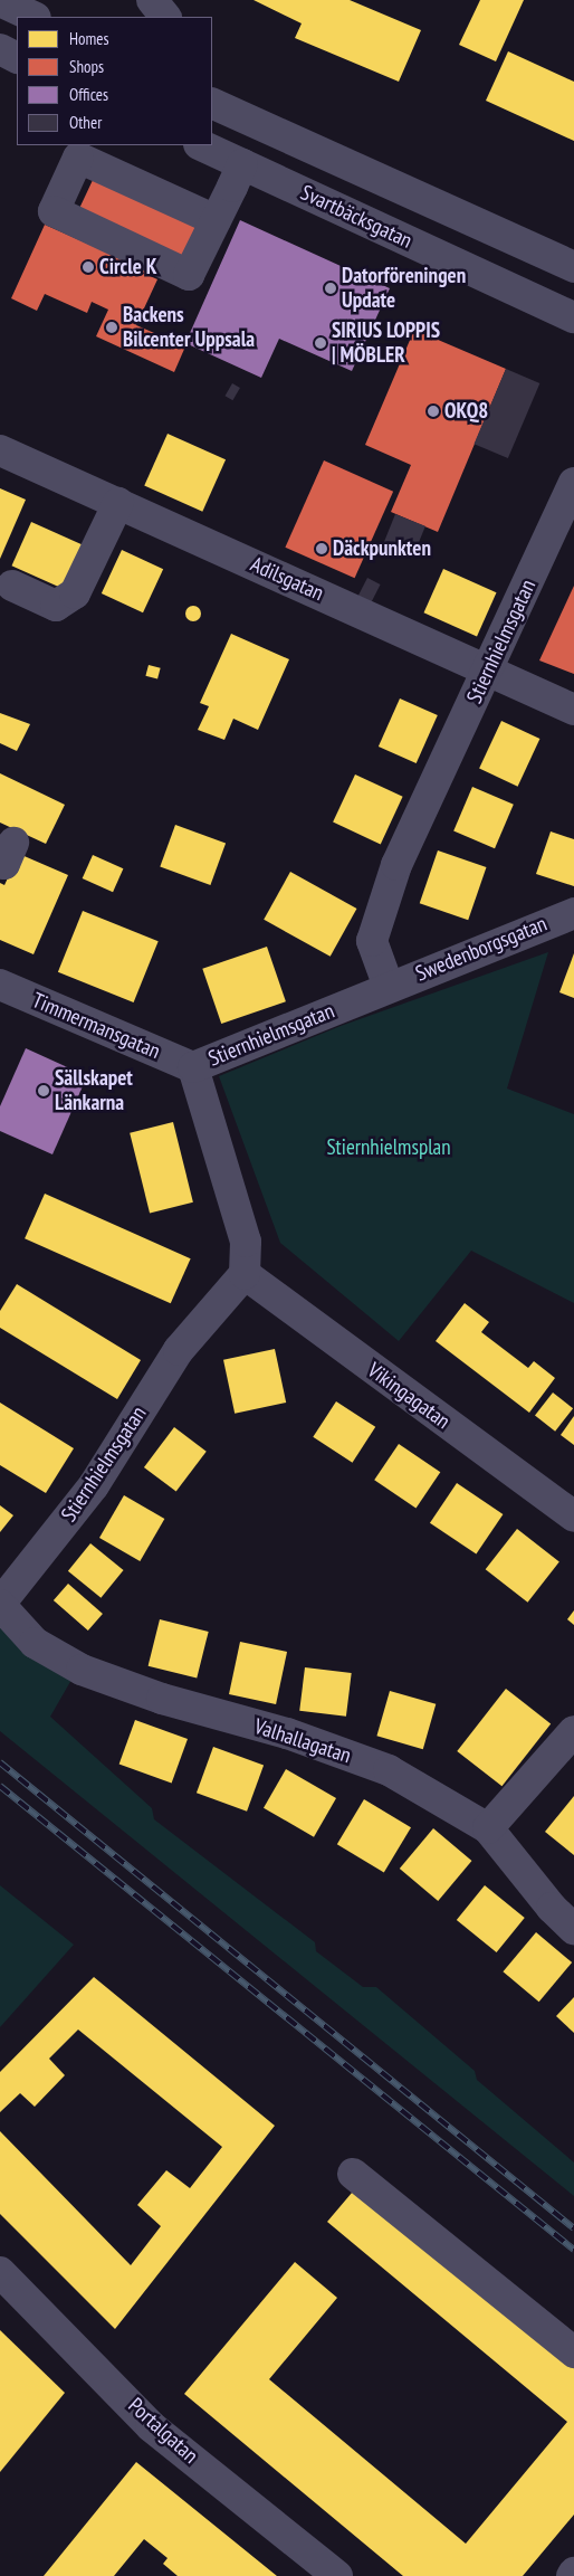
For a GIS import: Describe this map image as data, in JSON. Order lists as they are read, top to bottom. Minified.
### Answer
{"streets":{"street":["Svartbäcksgatan","Adilsgatan","Stiernhielmsgatan","Swedenborgsgatan","Timmermansgatan","Vikingagatan","Valhallagatan","Portalgatan"]},"crossings":[["Adilsgatan","Stiernhielmsgatan"],["Stiernhielmsgatan","Swedenborgsgatan"],["Stiernhielmsgatan","Timmermansgatan"],["Stiernhielmsgatan","Vikingagatan"],["Stiernhielmsgatan","Valhallagatan"]],"parks":["Stiernhielmsplan"],"places":["Circle K","Datorföreningen Update","Backens Bilcenter Uppsala","SIRIUS LOPPIS | MÖBLER","OKQ8","Däckpunkten","Sällskapet Länkarna"],"legend":["Homes","Shops","Offices","Other"]}
